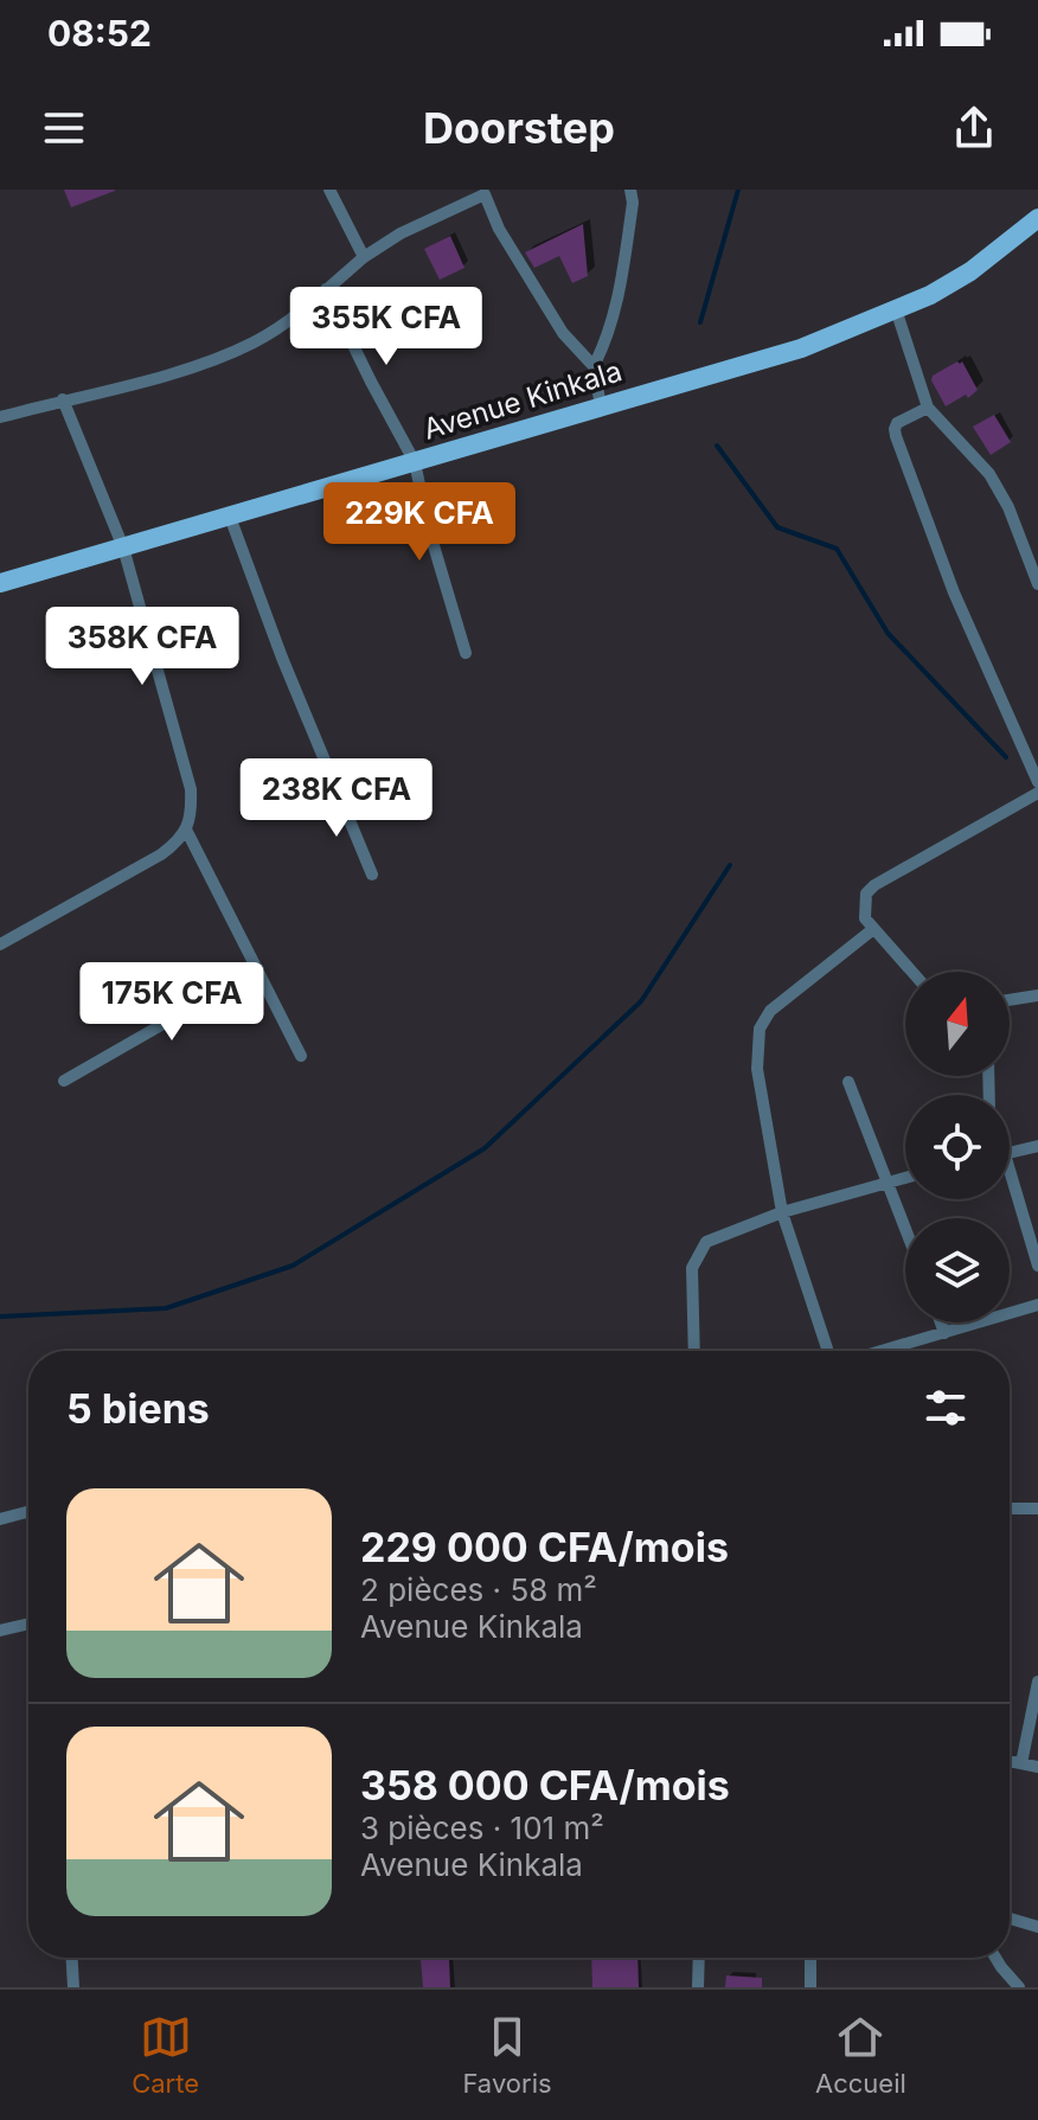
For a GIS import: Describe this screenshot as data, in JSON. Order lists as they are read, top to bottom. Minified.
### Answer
{"streets":{"main road":["Avenue Kinkala"]},"north":"top","page":{"status":"08:52","header":"Doorstep","price":["355K CFA","229K CFA","358K CFA","238K CFA","175K CFA"],"heading":"5 biens","list":[{"name":"229 000 CFA/mois","note":"2 pièces · 58 m² · Avenue Kinkala"},{"name":"358 000 CFA/mois","note":"3 pièces · 101 m² · Avenue Kinkala"}],"tabs":["Carte","Favoris","Accueil"]}}
